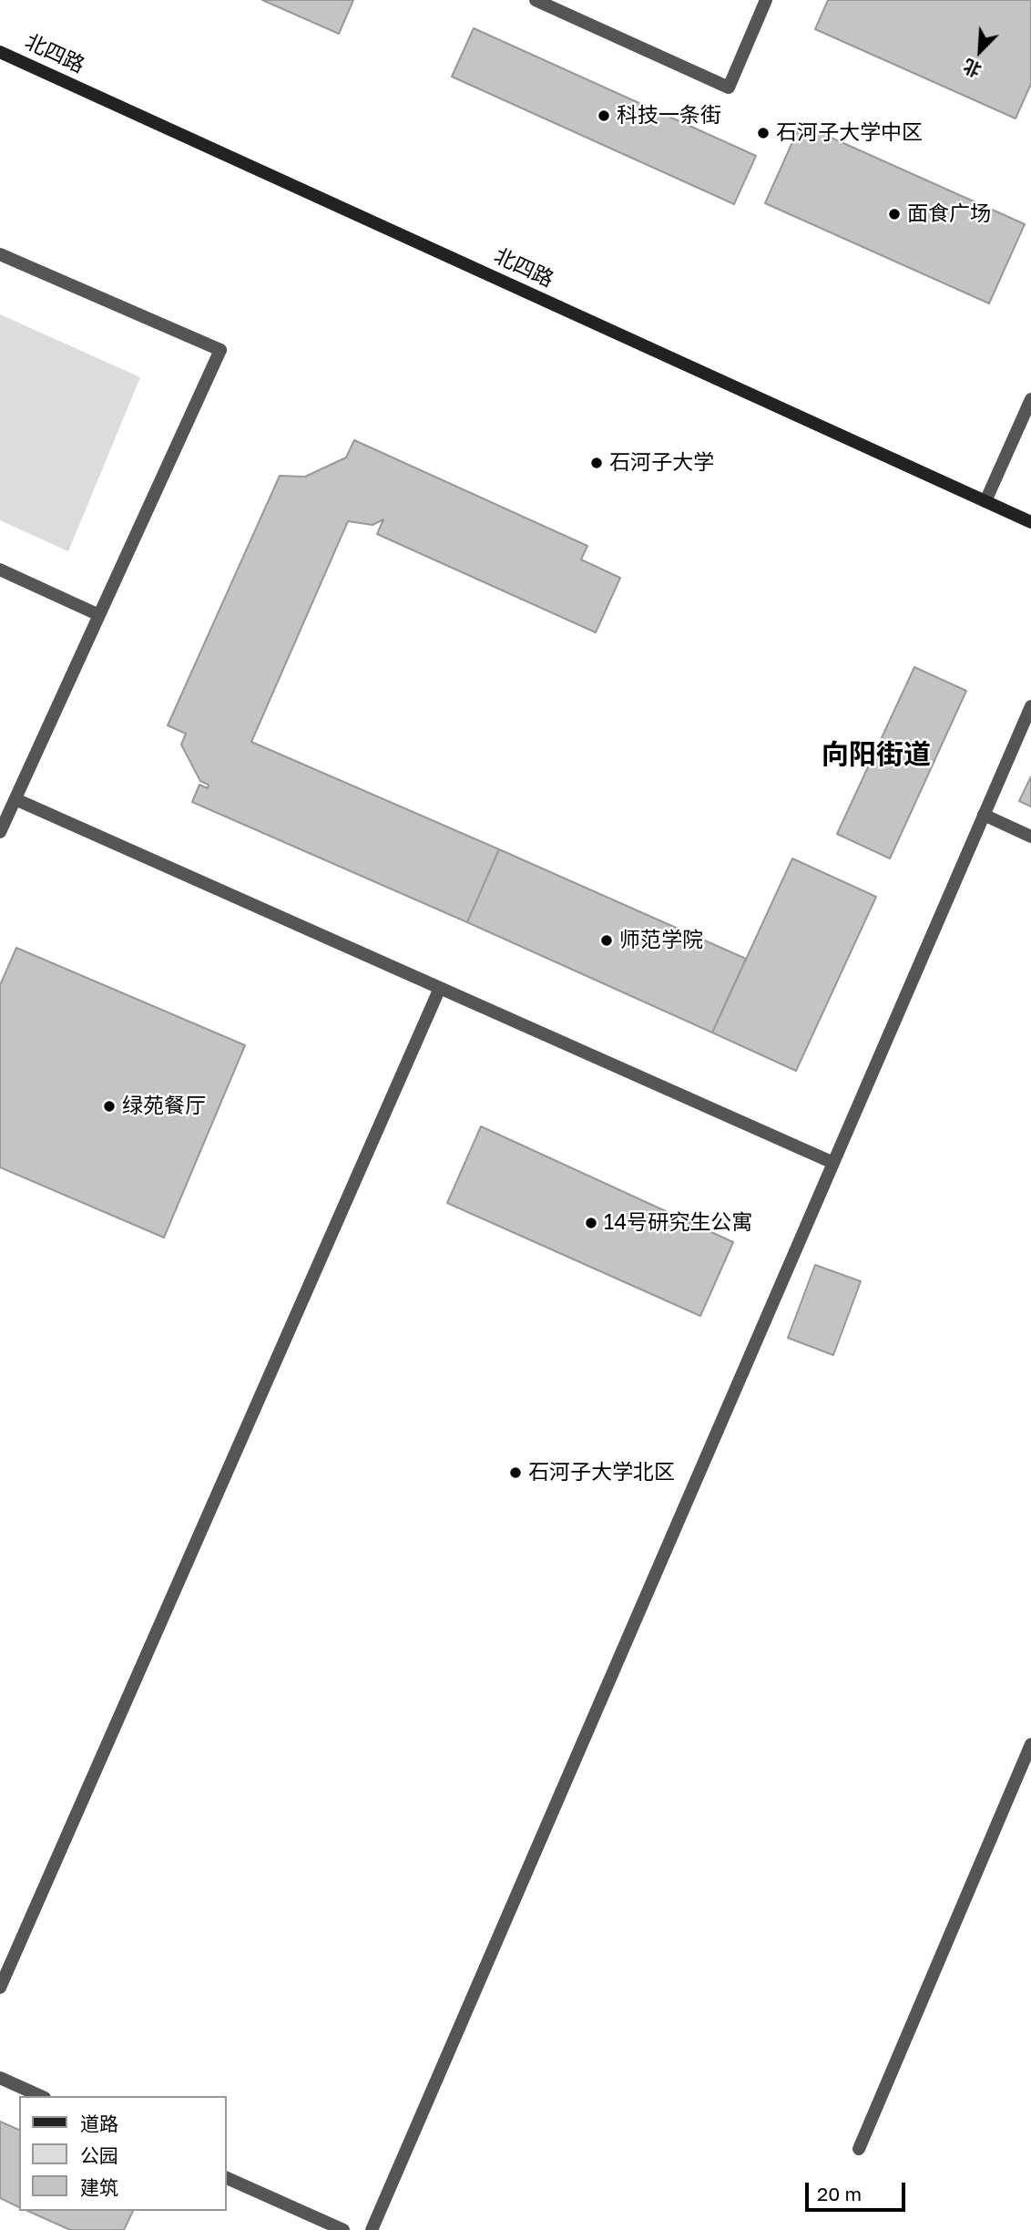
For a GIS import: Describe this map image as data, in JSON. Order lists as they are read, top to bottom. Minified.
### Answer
{"streets":{"main road":["北四路"]},"districts":["向阳街道"],"places":["科技一条街","石河子大学中区","面食广场","石河子大学","师范学院","绿苑餐厅","14号研究生公寓","石河子大学北区"],"legend":["道路","公园","建筑"],"scale_bar":"20 m","north":"bottom left"}
